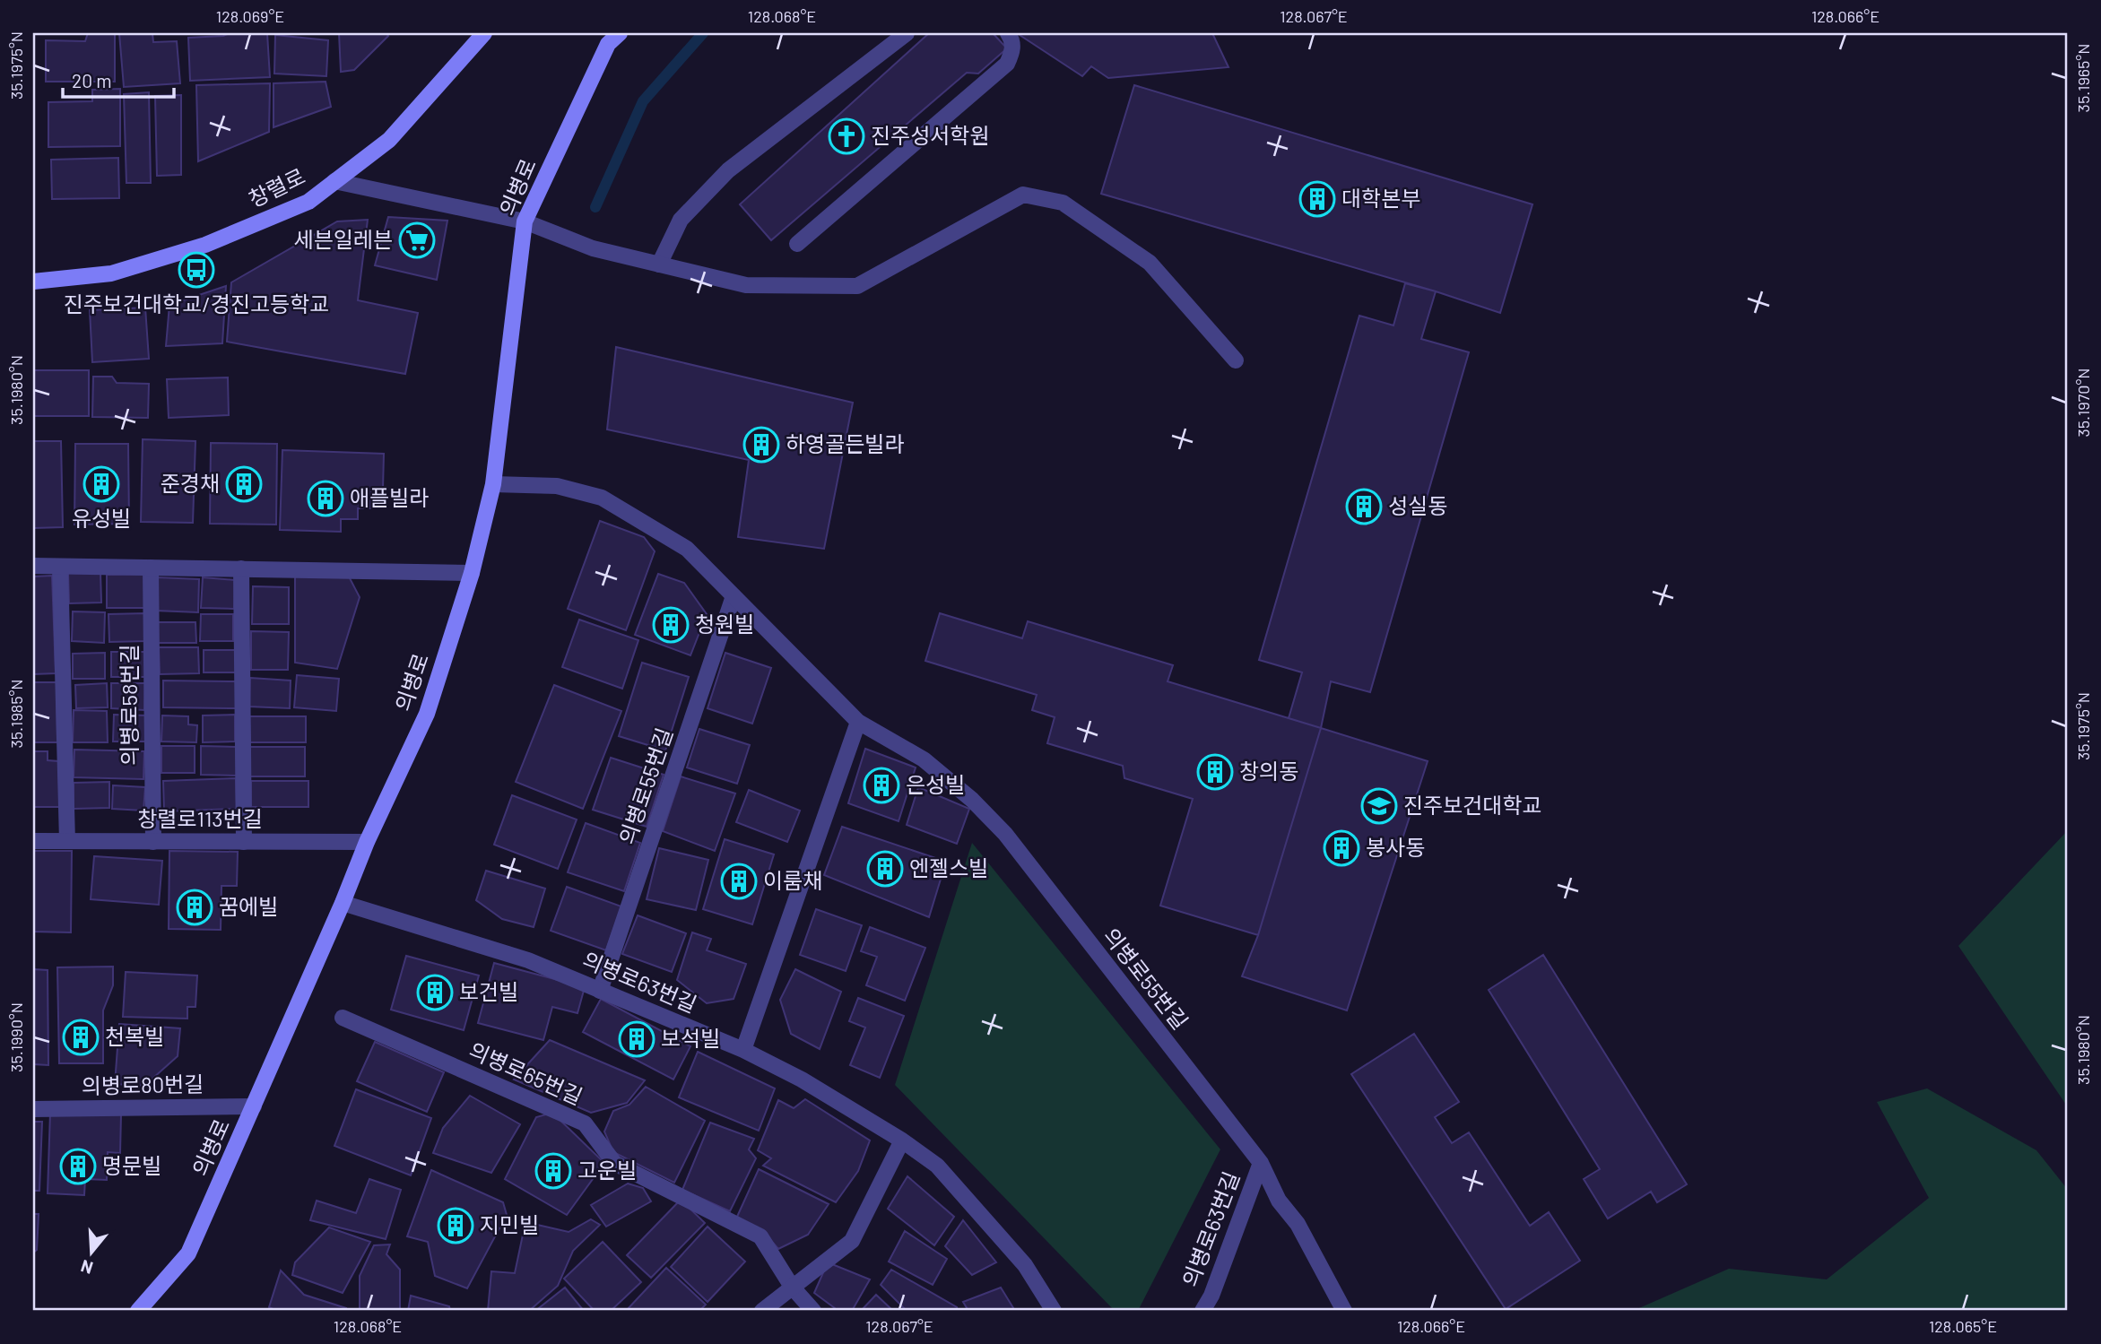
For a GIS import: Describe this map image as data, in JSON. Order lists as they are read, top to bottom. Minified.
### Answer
{"streets":{"street":["의병로","창렬로","의병로58번길","의병로55번길","창렬로113번길","의병로63번길","의병로65번길","의병로80번길"]},"crossings":[["의병로","의병로55번길"],["의병로","창렬로113번길"],["의병로","의병로63번길"],["의병로","의병로80번길"],["의병로58번길","창렬로113번길"],["의병로55번길","의병로63번길"]],"places":{"church":["진주성서학원"],"building":["대학본부","하영골든빌라","유성빌","준경채","애플빌라","성실동","청원빌","창의동","은성빌","봉사동","엔젤스빌","이룸채","꿈에빌","보건빌","천복빌","보석빌","명문빌","고운빌","지민빌"],"supermarket":["세븐일레븐"],"bus stop":["진주보건대학교/경진고등학교"],"school or university":["진주보건대학교"]},"scale_bar":"20 m","north":"bottom","coordinates":["128.069°E","128.068°E","128.067°E","128.066°E","35.1975°N","35.1965°N","35.1980°N","35.1970°N","35.1985°N","35.1990°N","128.065°E"]}
